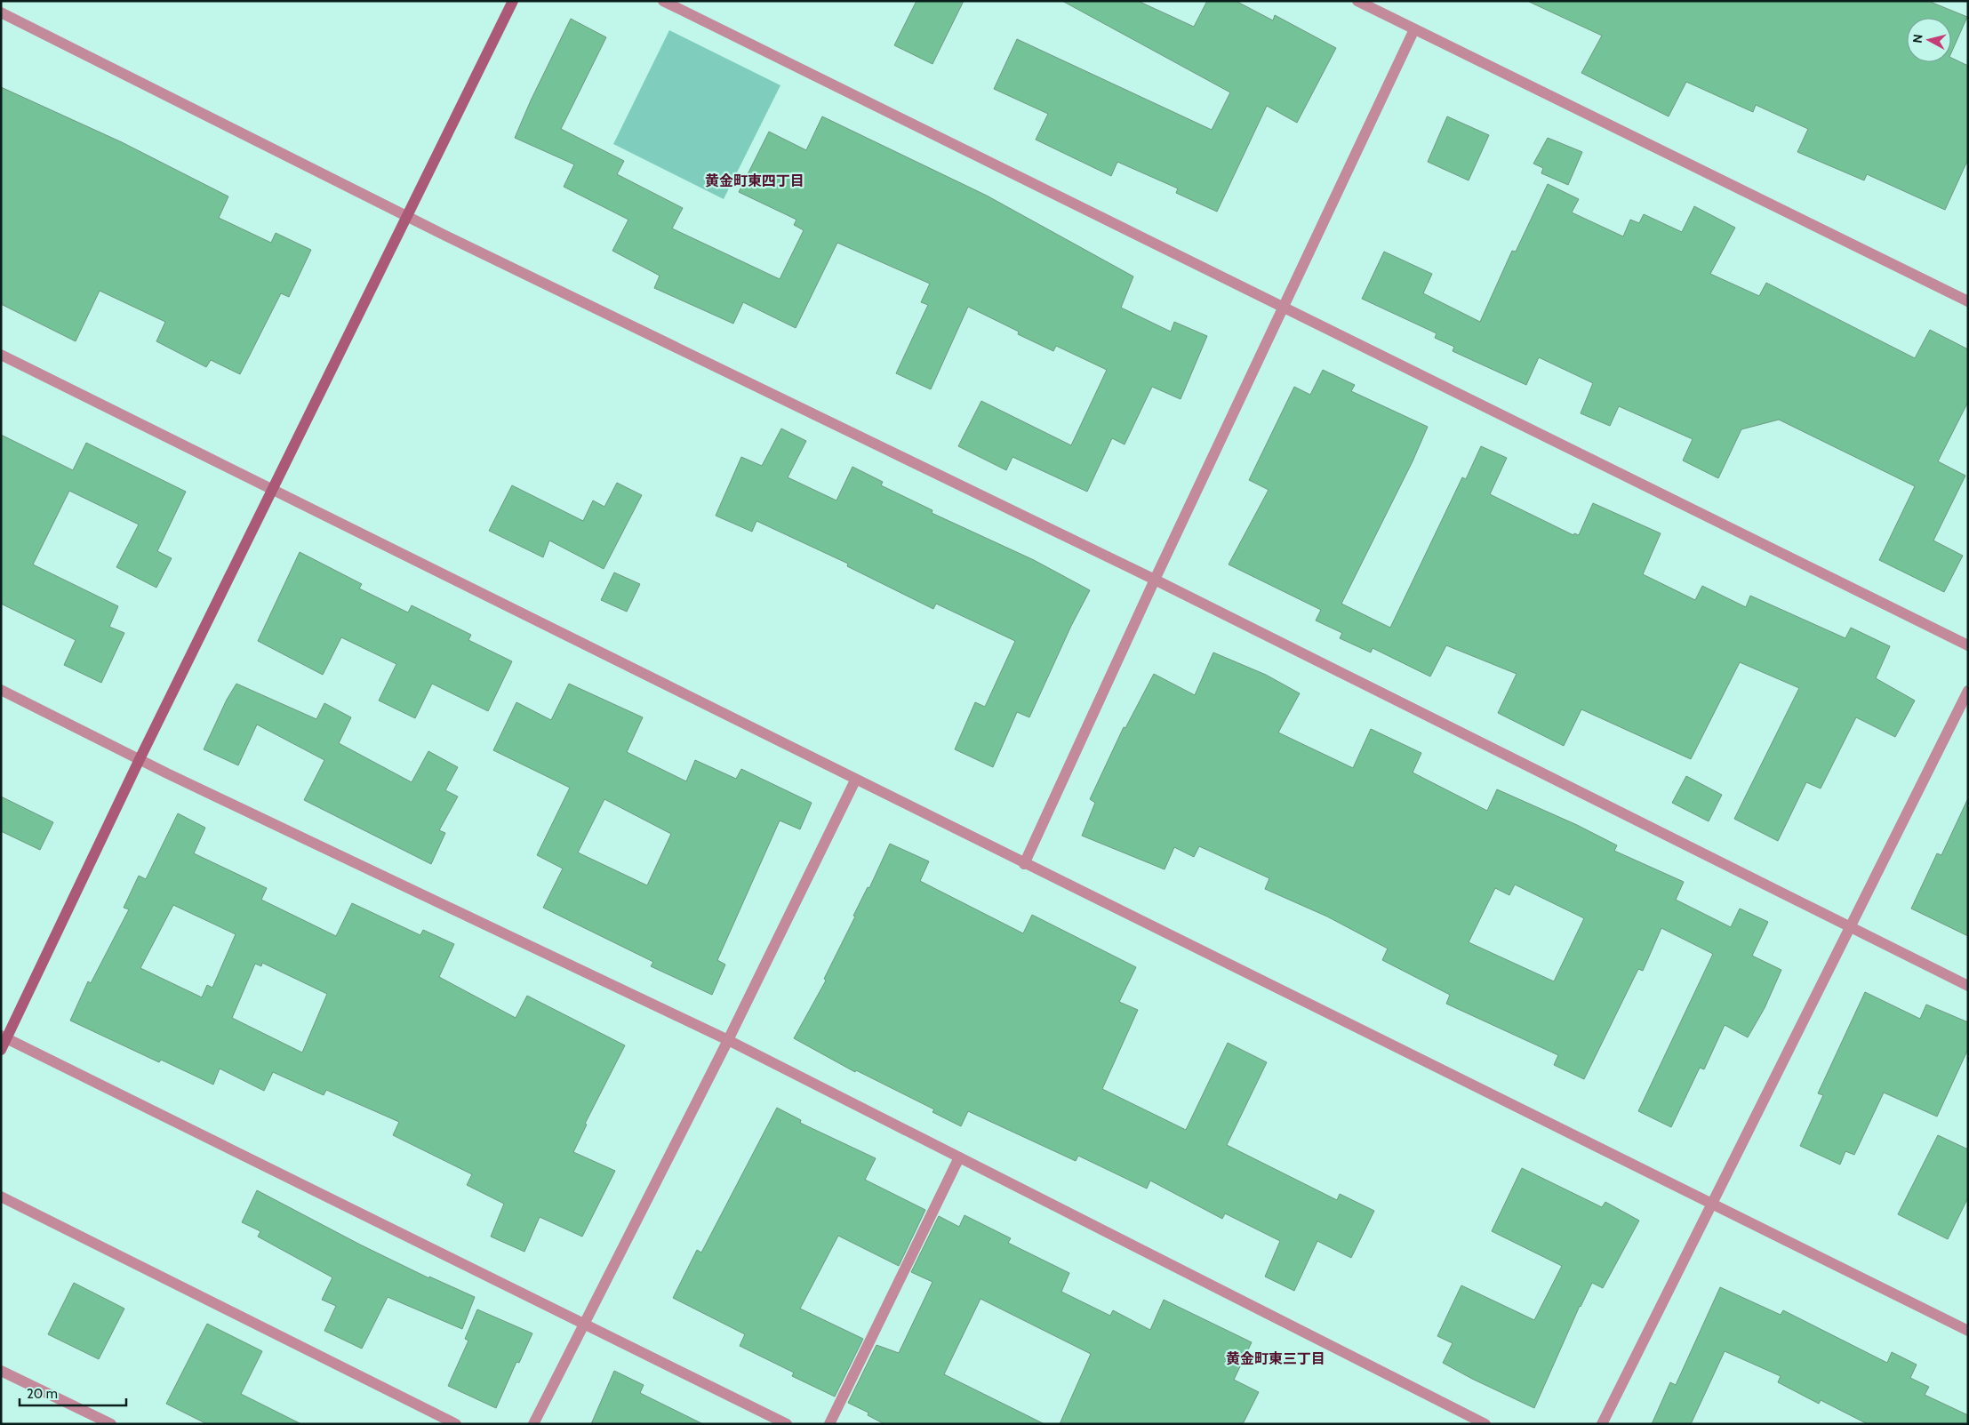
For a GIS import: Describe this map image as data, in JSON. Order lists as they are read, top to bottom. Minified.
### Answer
{"districts":["黄金町東四丁目","黄金町東三丁目"],"scale_bar":"20 m","north":"left"}
